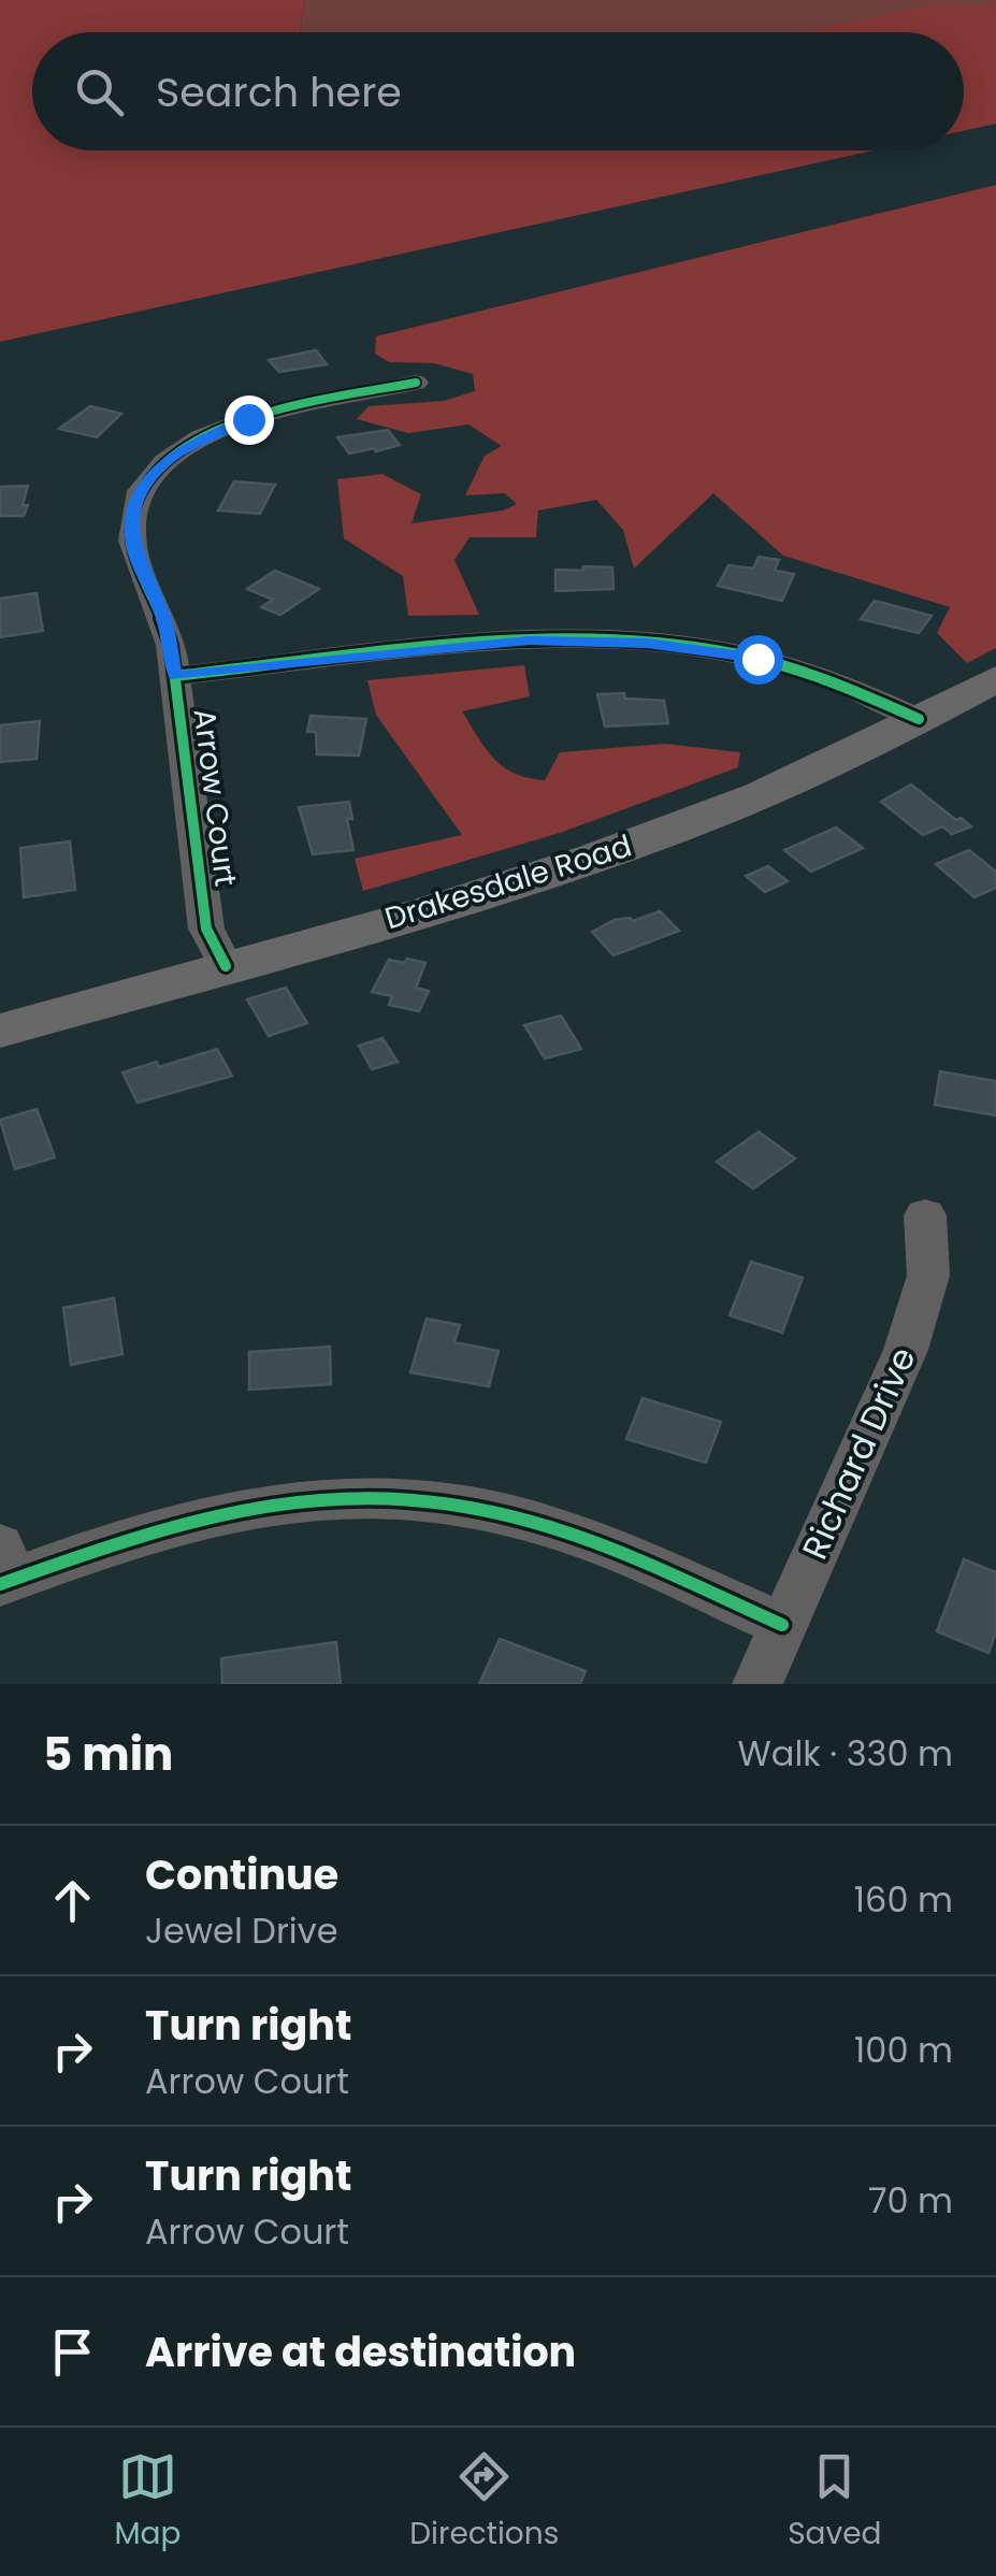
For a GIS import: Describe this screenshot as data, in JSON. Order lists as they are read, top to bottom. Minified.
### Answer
{"streets":{"main road":["Drakesdale Road"],"street":["Arrow Court","Richard Drive"]},"crossings":[["Arrow Court","Drakesdale Road"]],"page":{"search":"Search here","heading":["5 min","Walk · 330 m"],"list":[["Continue","Jewel Drive","160 m"],["Turn right","Arrow Court","100 m"],["Turn right","Arrow Court","70 m"],"Arrive at destination"],"nav":["Map","Directions","Saved"]}}
